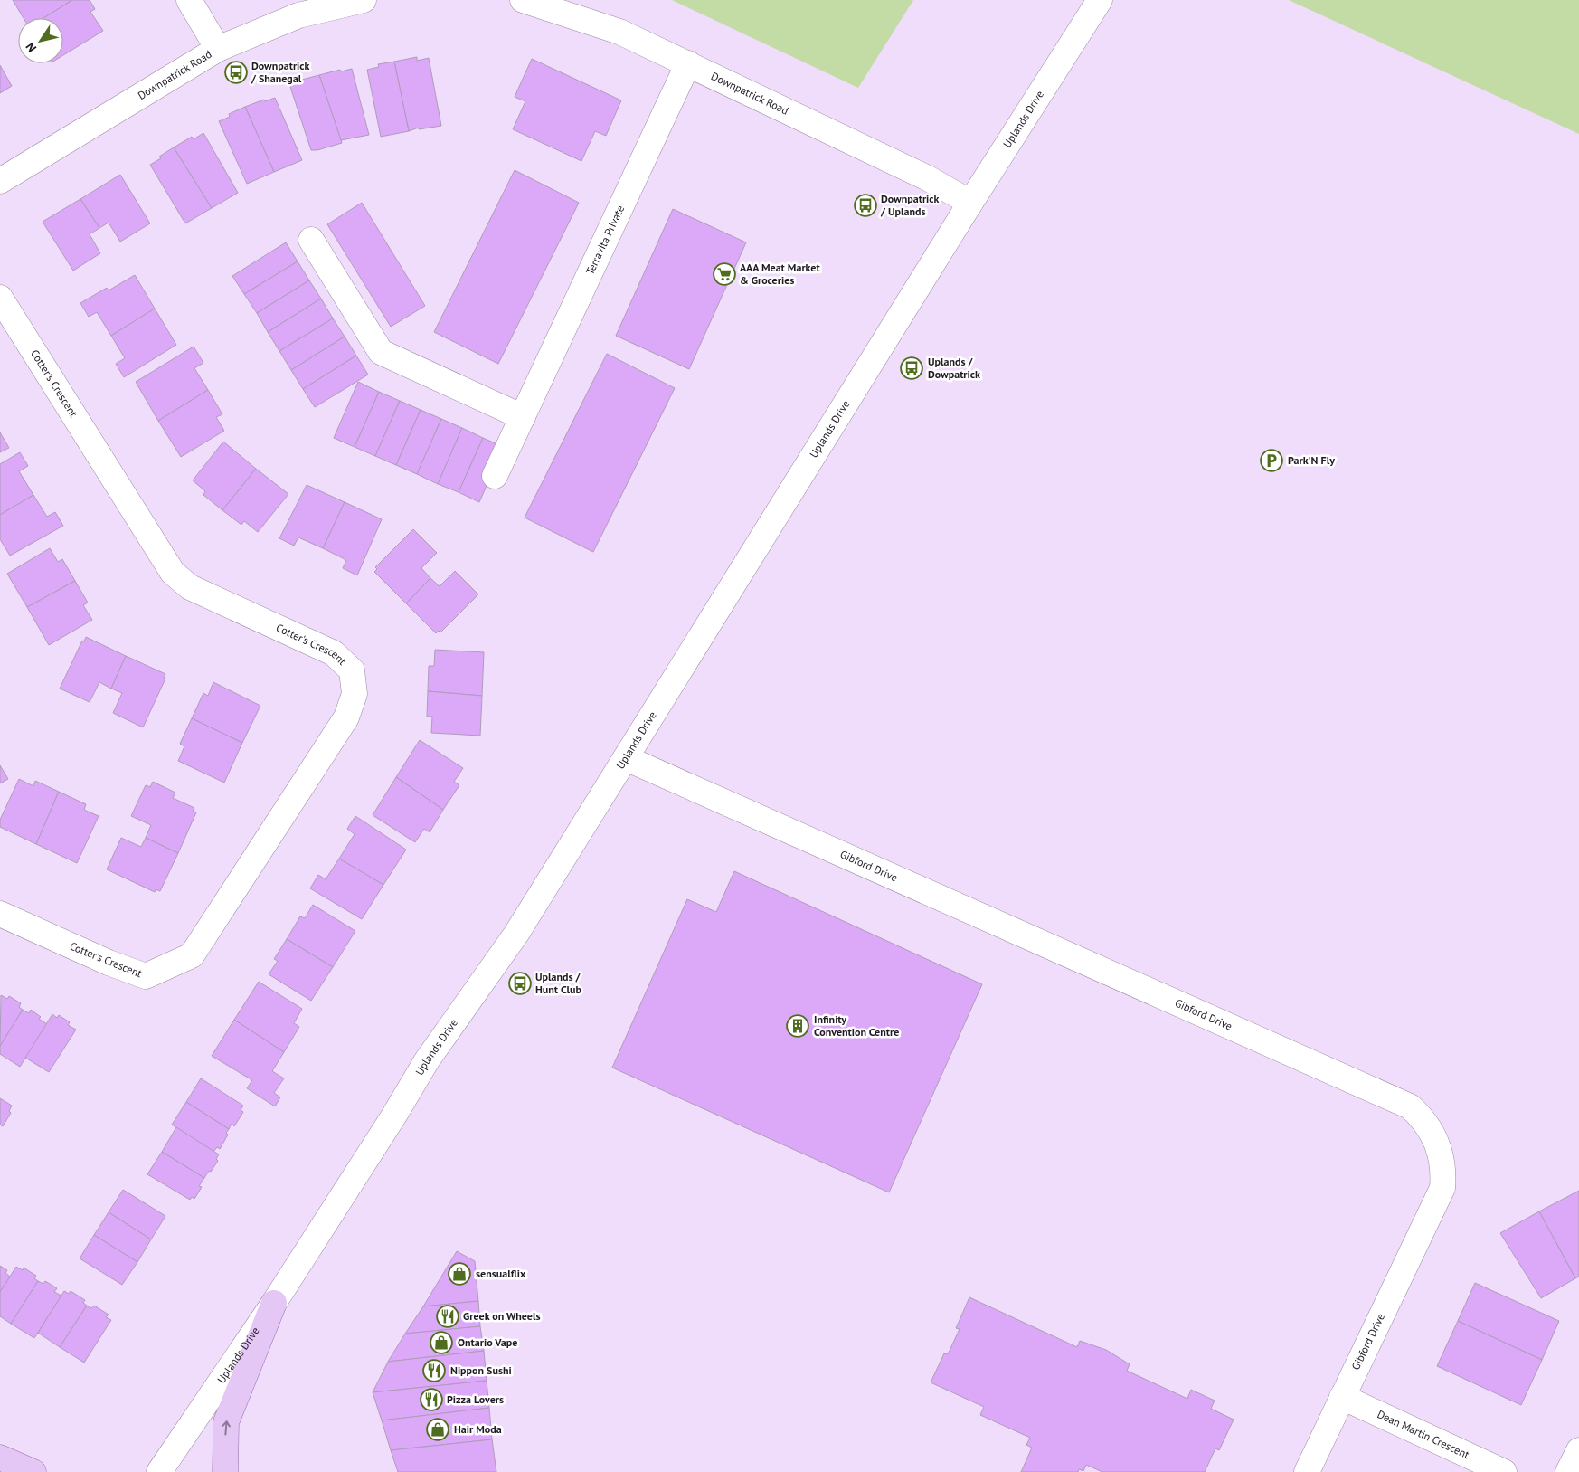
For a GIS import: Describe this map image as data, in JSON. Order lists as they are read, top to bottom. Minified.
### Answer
{"streets":{"street":["Downpatrick Road","Uplands Drive","Terravita Private","Cotter's Crescent","Gibford Drive","Dean Martin Crescent"]},"crossings":[["Downpatrick Road","Uplands Drive"],["Downpatrick Road","Terravita Private"],["Uplands Drive","Gibford Drive"],["Gibford Drive","Dean Martin Crescent"]],"places":{"bus stop":["Downpatrick / Shanegal","Downpatrick / Uplands","Uplands / Dowpatrick","Uplands / Hunt Club"],"supermarket":["AAA Meat Market & Groceries"],"parking":["Park'N Fly"],"building":["Infinity Convention Centre"],"shop":["sensualflix","Ontario Vape","Hair Moda"],"restaurant":["Greek on Wheels","Nippon Sushi","Pizza Lovers"]},"north":"bottom left"}
